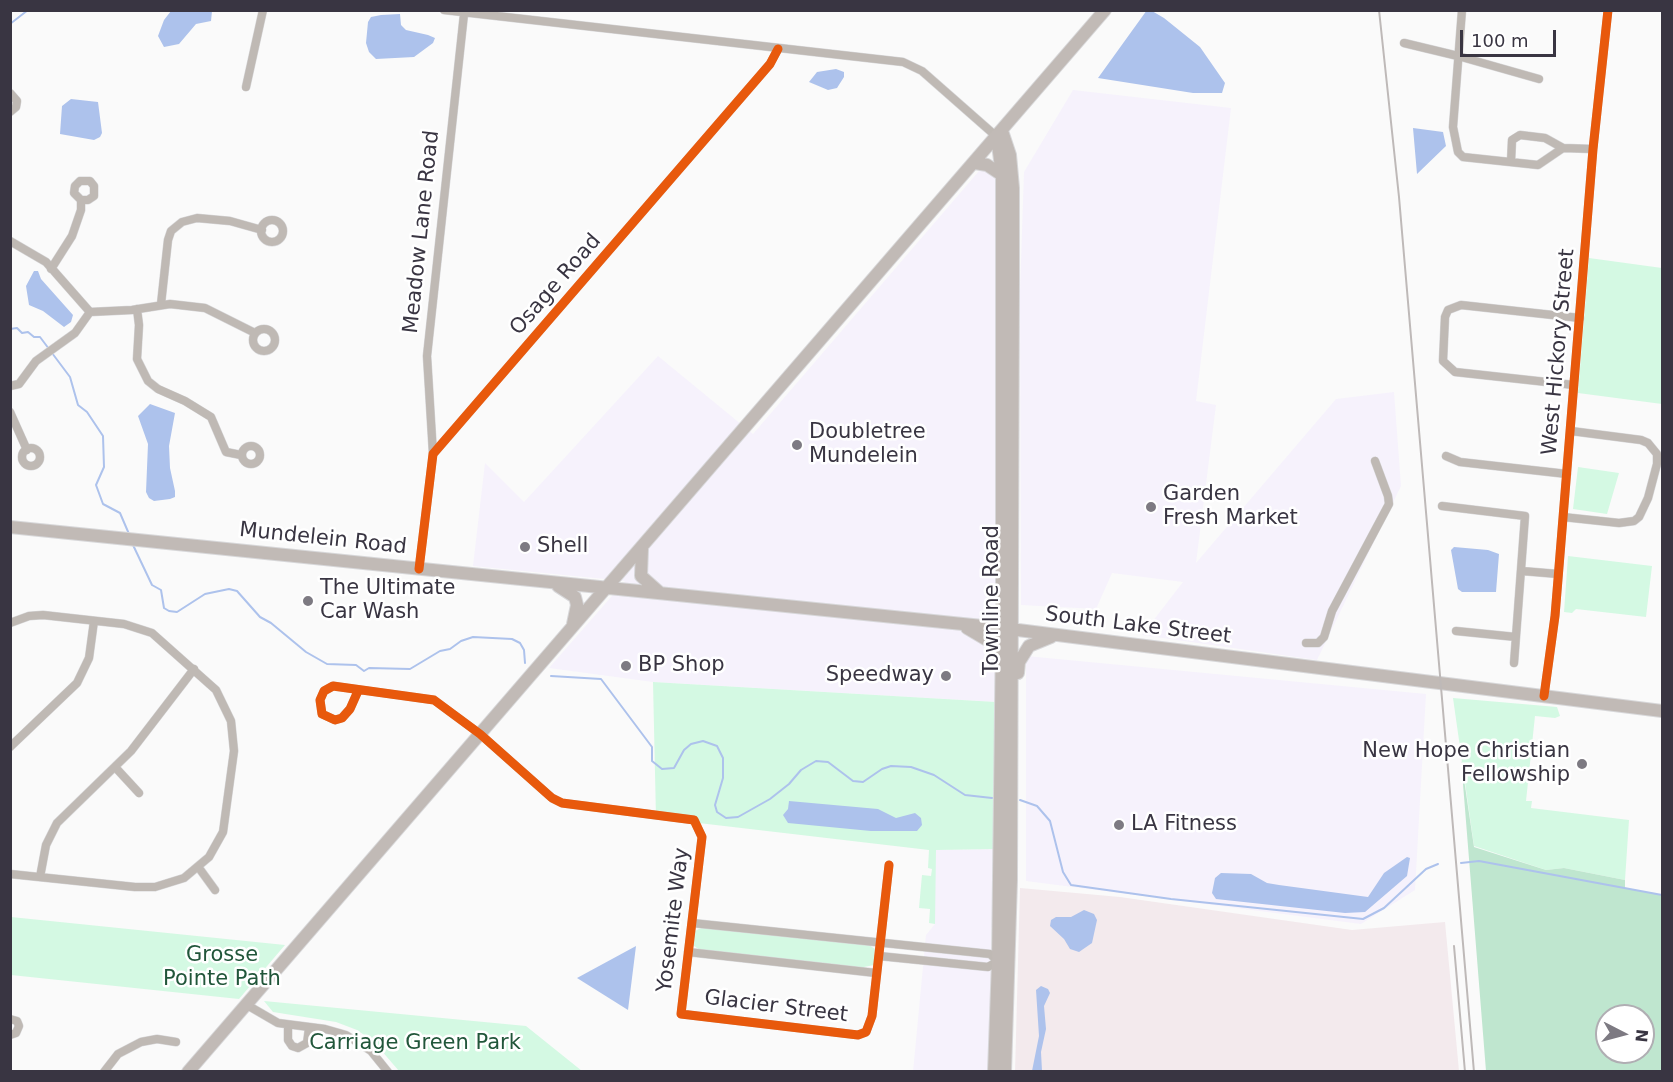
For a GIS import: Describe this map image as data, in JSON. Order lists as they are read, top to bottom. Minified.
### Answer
{"streets":{"main road":["Mundelein Road","Townline Road","South Lake Street"],"street":["Meadow Lane Road","Osage Road","West Hickory Street","Yosemite Way","Glacier Street"]},"crossings":[["Meadow Lane Road","Osage Road"],["West Hickory Street","South Lake Street"],["Mundelein Road","South Lake Street"],["Townline Road","South Lake Street"],["Yosemite Way","Glacier Street"]],"parks":["Grosse Pointe Path","Carriage Green Park"],"places":["Doubletree Mundelein","Garden Fresh Market","Shell","The Ultimate Car Wash","BP Shop","Speedway","New Hope Christian Fellowship","LA Fitness"],"scale_bar":"100 m","north":"right"}
